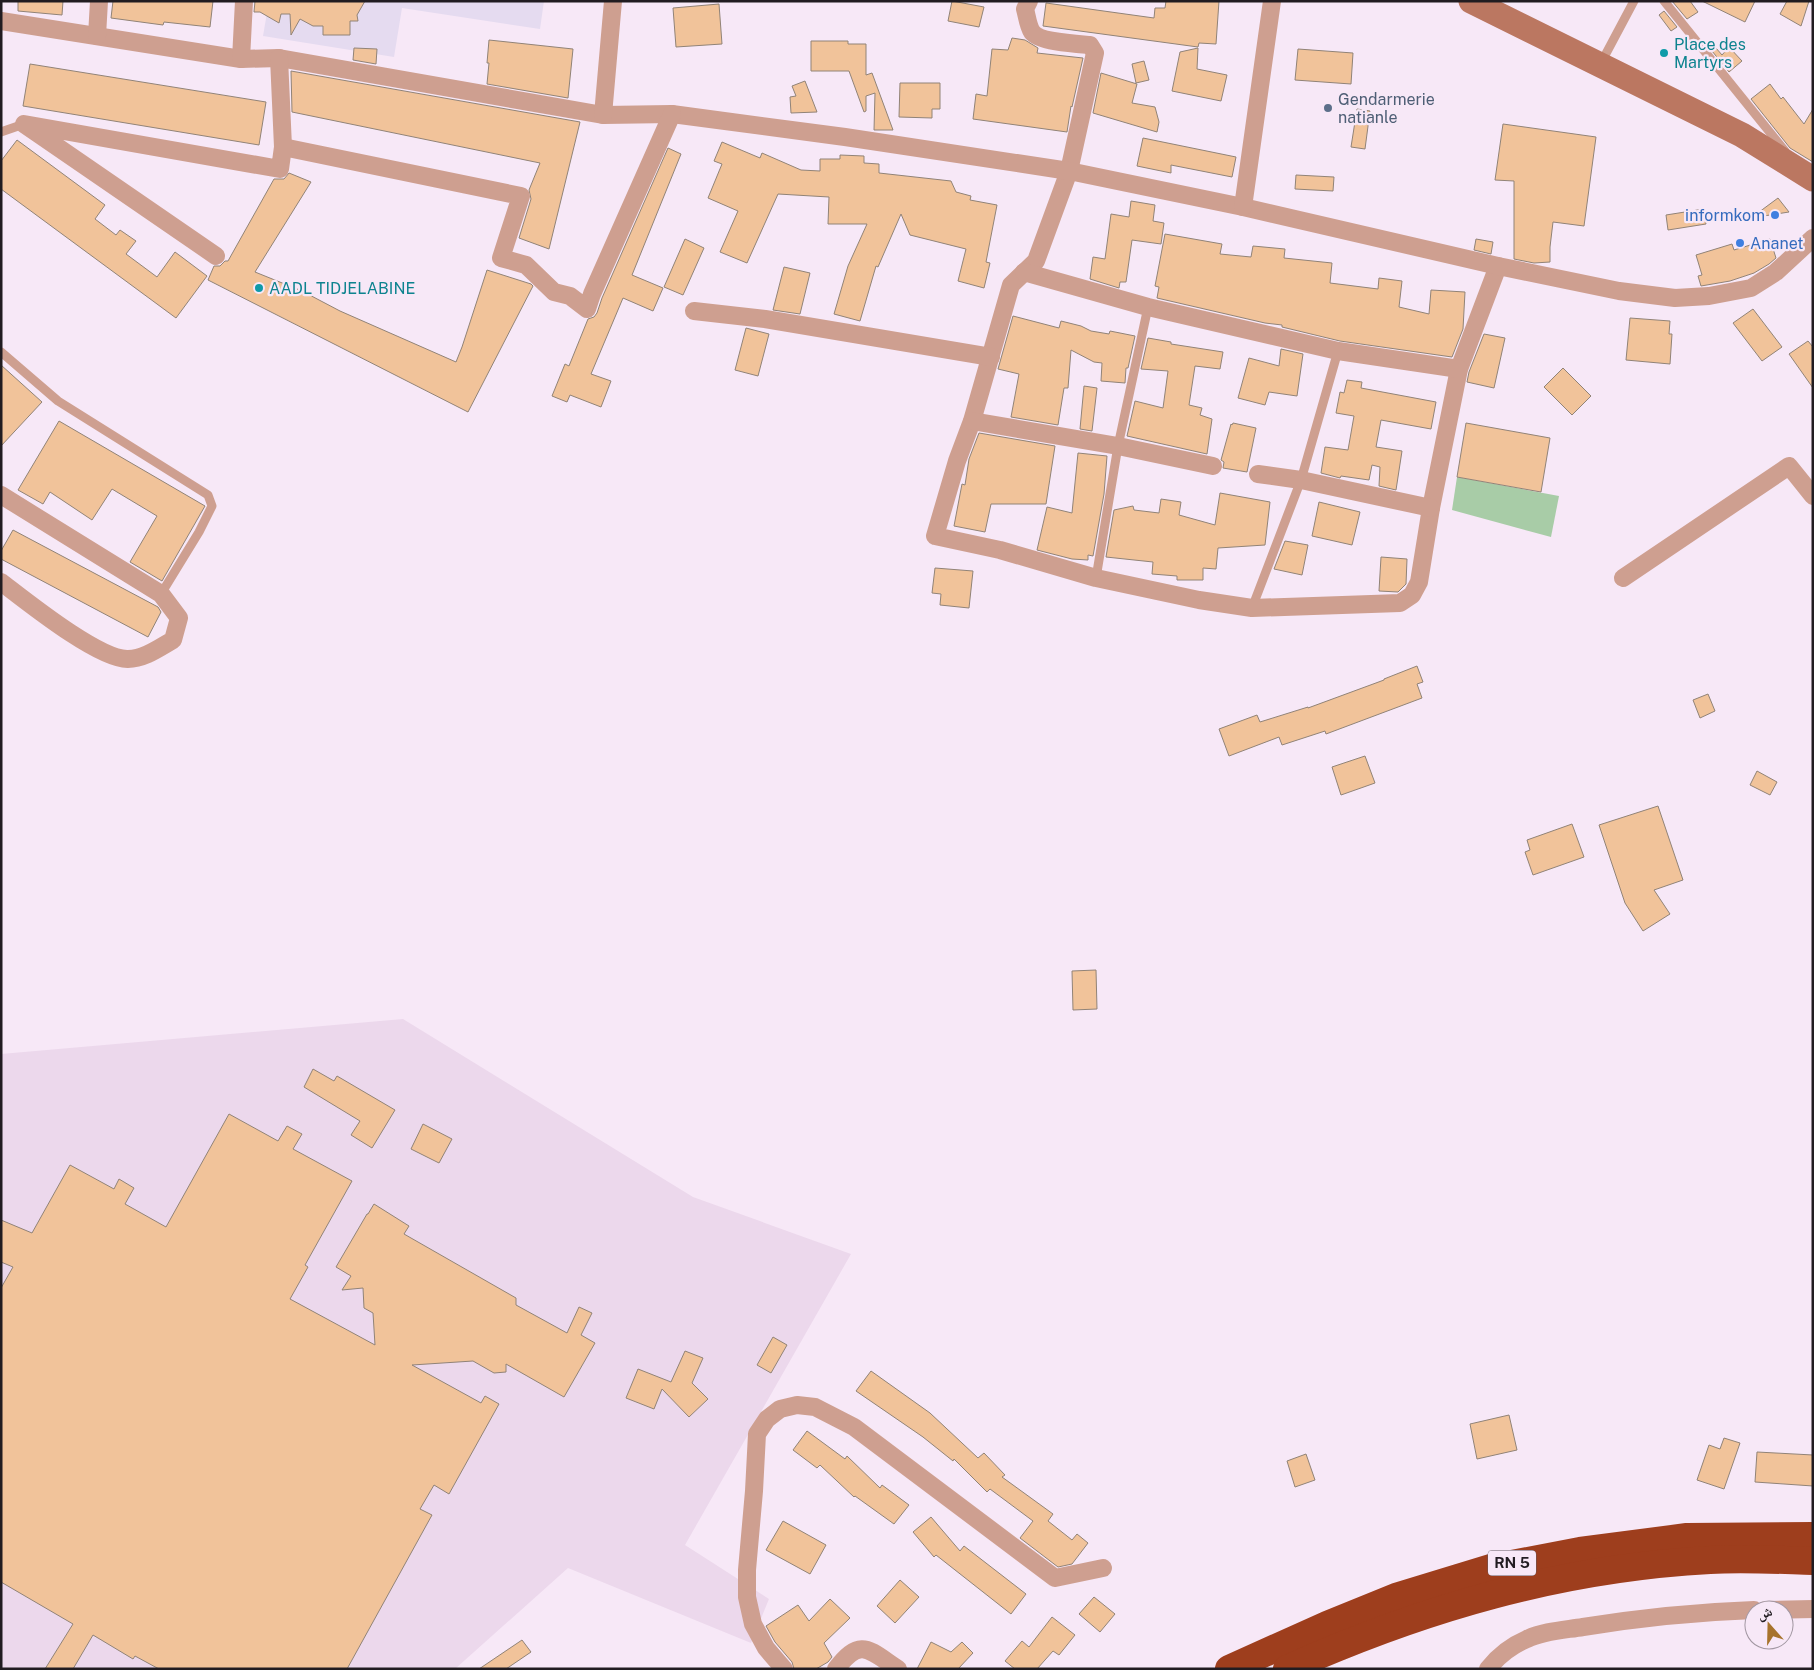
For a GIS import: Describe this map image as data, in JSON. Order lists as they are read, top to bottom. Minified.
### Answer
{"streets":{"highway":["RN 5"]},"places":["Place des Martyrs","Gendarmerie natianle","informkom","Ananet","AADL TIDJELABINE"],"north":"top"}
